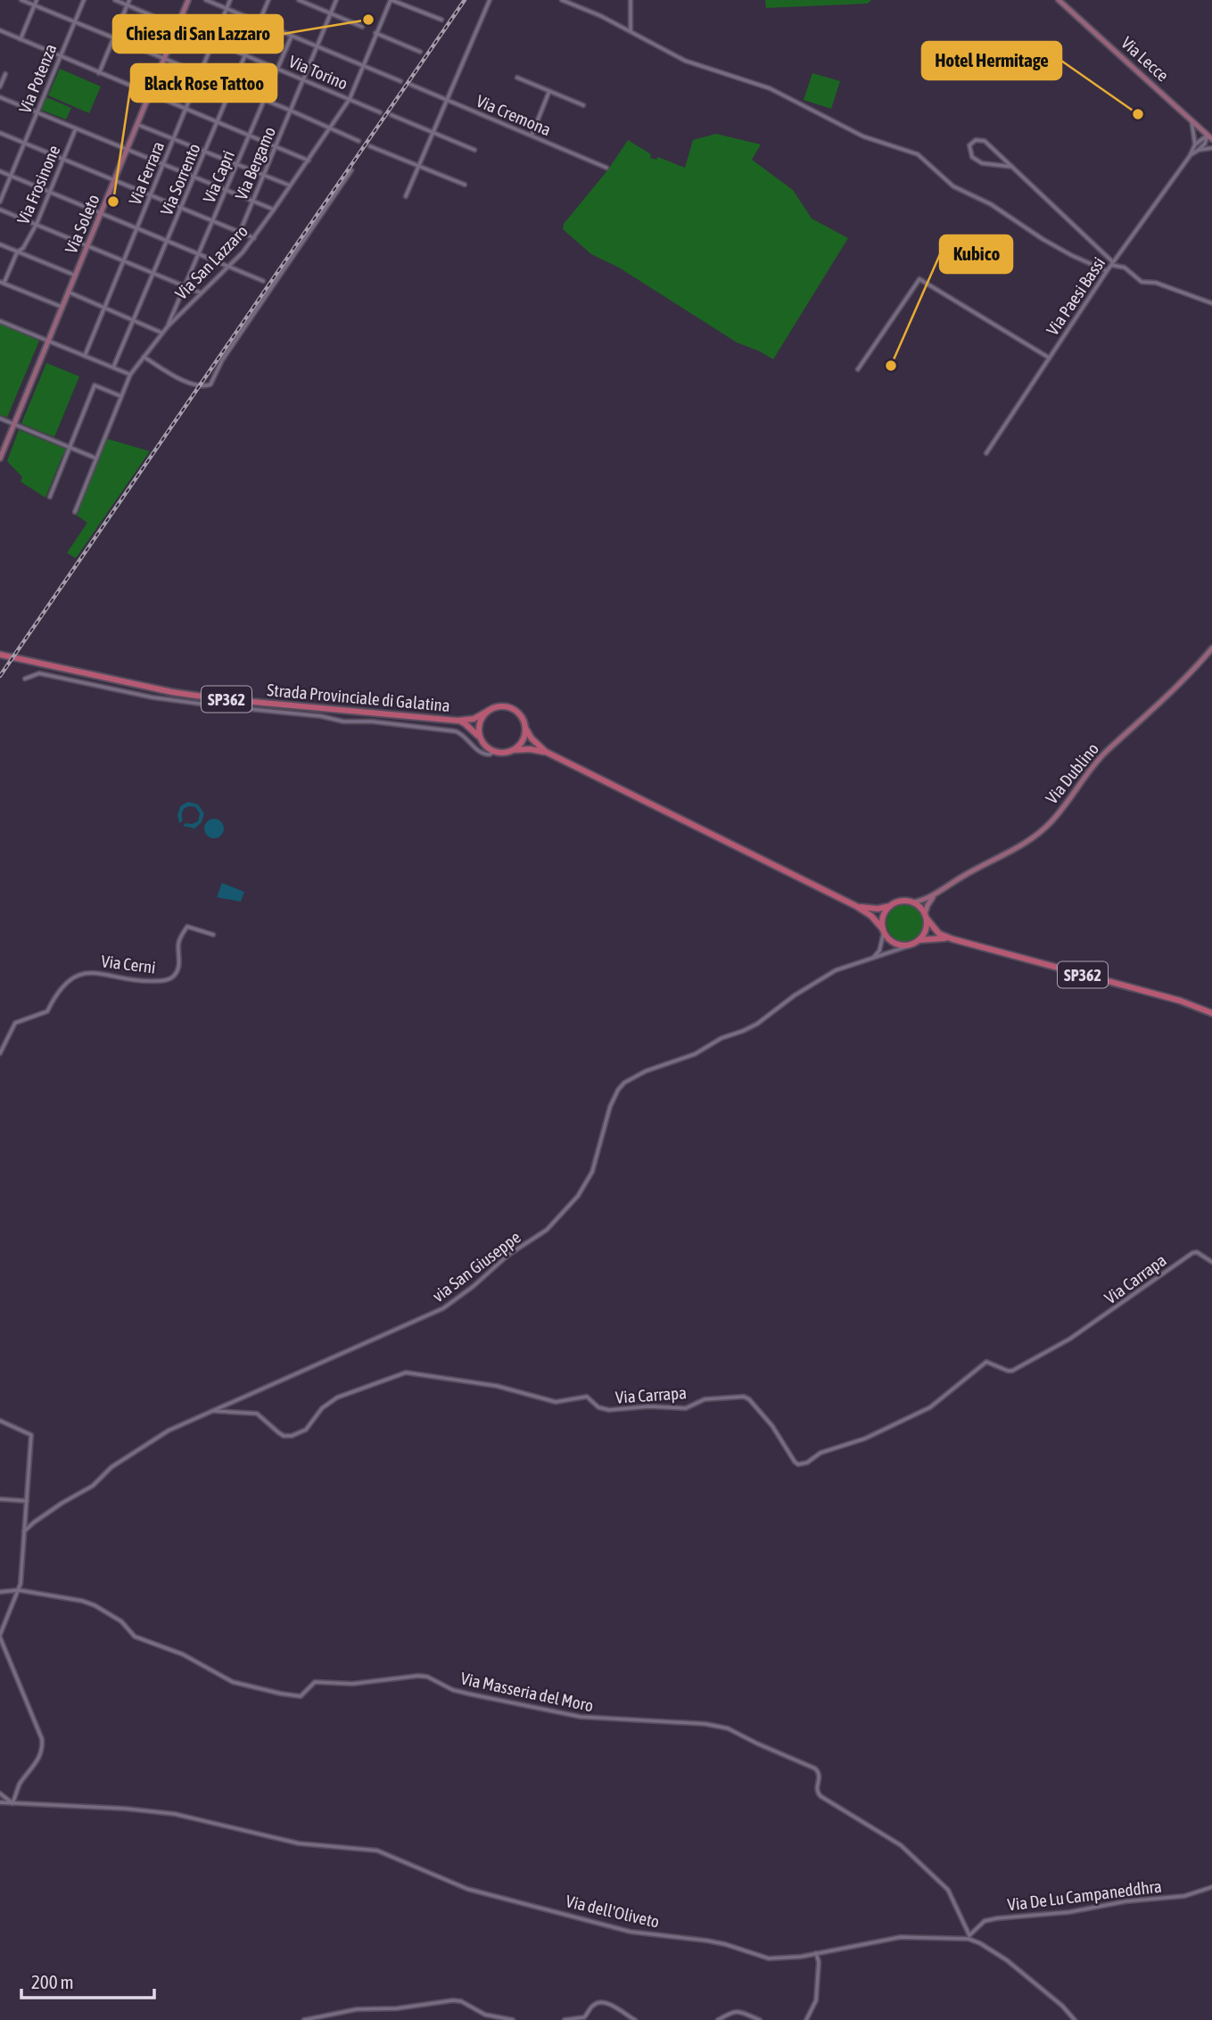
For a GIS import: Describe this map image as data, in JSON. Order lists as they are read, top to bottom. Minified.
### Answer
{"streets":{"main road":["Strada Provinciale di Galatina","SP362"],"street":["Via Lecce","Via Torino","Via Potenza","Via Cremona","Via Bergamo","Via Ferrara","Via Capri","Via Sorrento","Via Frosinone","Via Soleto","Via San Lazzaro","Via Paesi Bassi","Via Dublino","Via Cerni","via San Giuseppe","Via Carrapa","Via Masseria del Moro","Via De Lu Campaneddhra","Via dell'Oliveto"]},"crossings":[["Via Lecce","Via Paesi Bassi"],["Via Torino","Via Bergamo"],["Via Torino","Via Ferrara"],["Via Torino","Via Capri"],["Via Torino","Via Sorrento"],["Via Torino","Via Soleto"],["Via Torino","Via San Lazzaro"],["Via Capri","Via San Lazzaro"],["Strada Provinciale di Galatina","SP362"],["Strada Provinciale di Galatina","Via Dublino"],["Strada Provinciale di Galatina","via San Giuseppe"],["SP362","Via Dublino"],["SP362","via San Giuseppe"],["Via Dublino","via San Giuseppe"],["via San Giuseppe","Via Carrapa"],["Via Masseria del Moro","Via De Lu Campaneddhra"],["Via Masseria del Moro","Via dell'Oliveto"],["Via De Lu Campaneddhra","Via dell'Oliveto"]],"places":["Chiesa di San Lazzaro","Hotel Hermitage","Black Rose Tattoo","Kubico"],"scale_bar":"200 m"}
